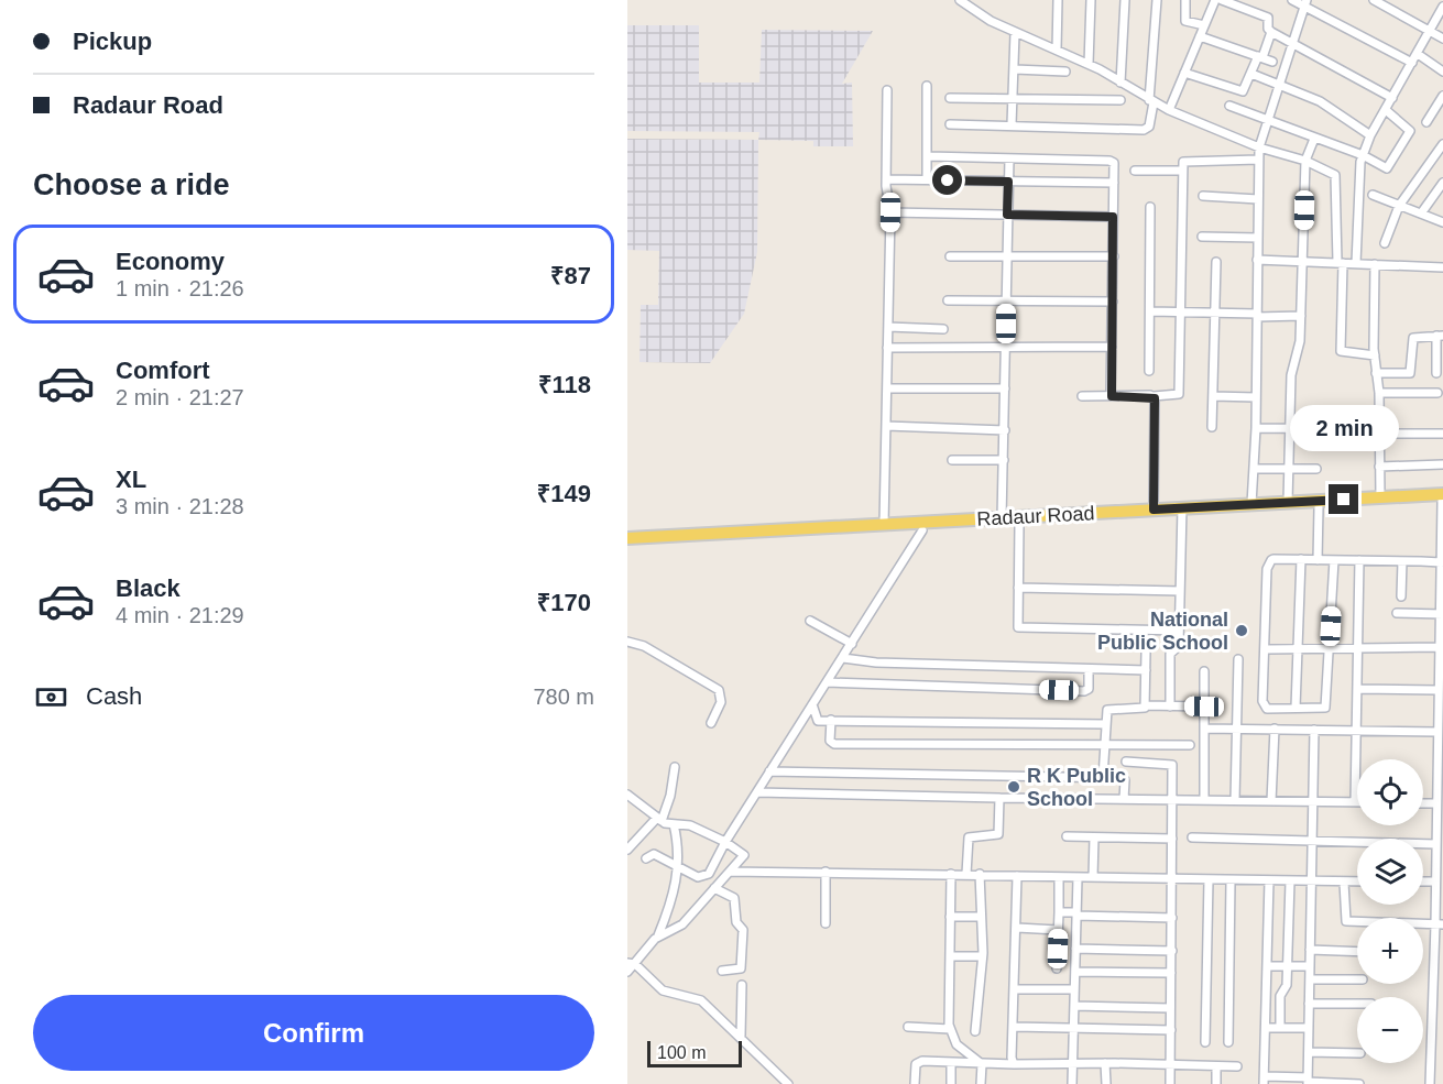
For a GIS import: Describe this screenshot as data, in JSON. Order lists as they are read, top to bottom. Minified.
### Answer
{"streets":{"main road":["Radaur Road"]},"places":["National Public School","R K Public School"],"scale_bar":"100 m","page":{"banner":["Pickup","Radaur Road"],"heading":"Choose a ride","list":[{"name":"Economy","note":"1 min · 21:26","value":"₹87"},{"name":"Comfort","note":"2 min · 21:27","value":"₹118"},{"name":"XL","note":"3 min · 21:28","value":"₹149"},{"name":"Black","note":"4 min · 21:29","value":"₹170"}],"bubble":"2 min","pay":["Cash","780 m"],"map_buttons":["+","−"],"buttons":"Confirm","scale":"100 m"}}
